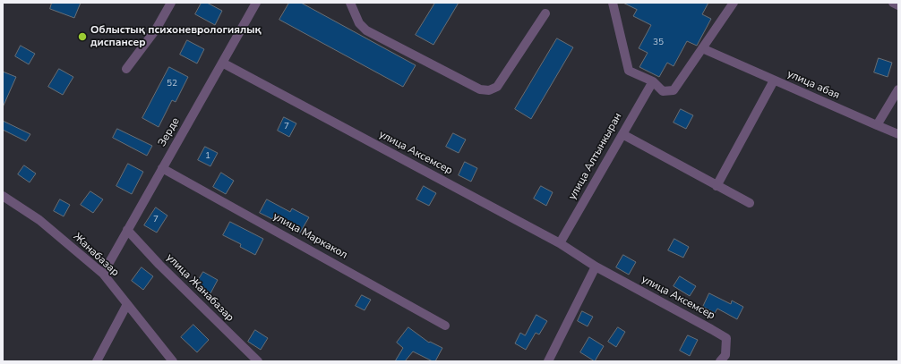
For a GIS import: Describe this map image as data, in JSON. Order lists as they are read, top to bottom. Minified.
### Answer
{"streets":{"street":["улица абая","Зерде","улица Аксемсер","улица Алтынкыран","улица Маркакол","Жанабазар","улица Жанабазар"]},"crossings":[["Зерде","улица Аксемсер"],["Зерде","улица Маркакол"],["Зерде","Жанабазар"],["Зерде","улица Жанабазар"],["улица Аксемсер","улица Алтынкыран"]],"places":["Облыстық психоневрологиялық диспансер"],"house_numbers":["35","52","7","1","7"]}
